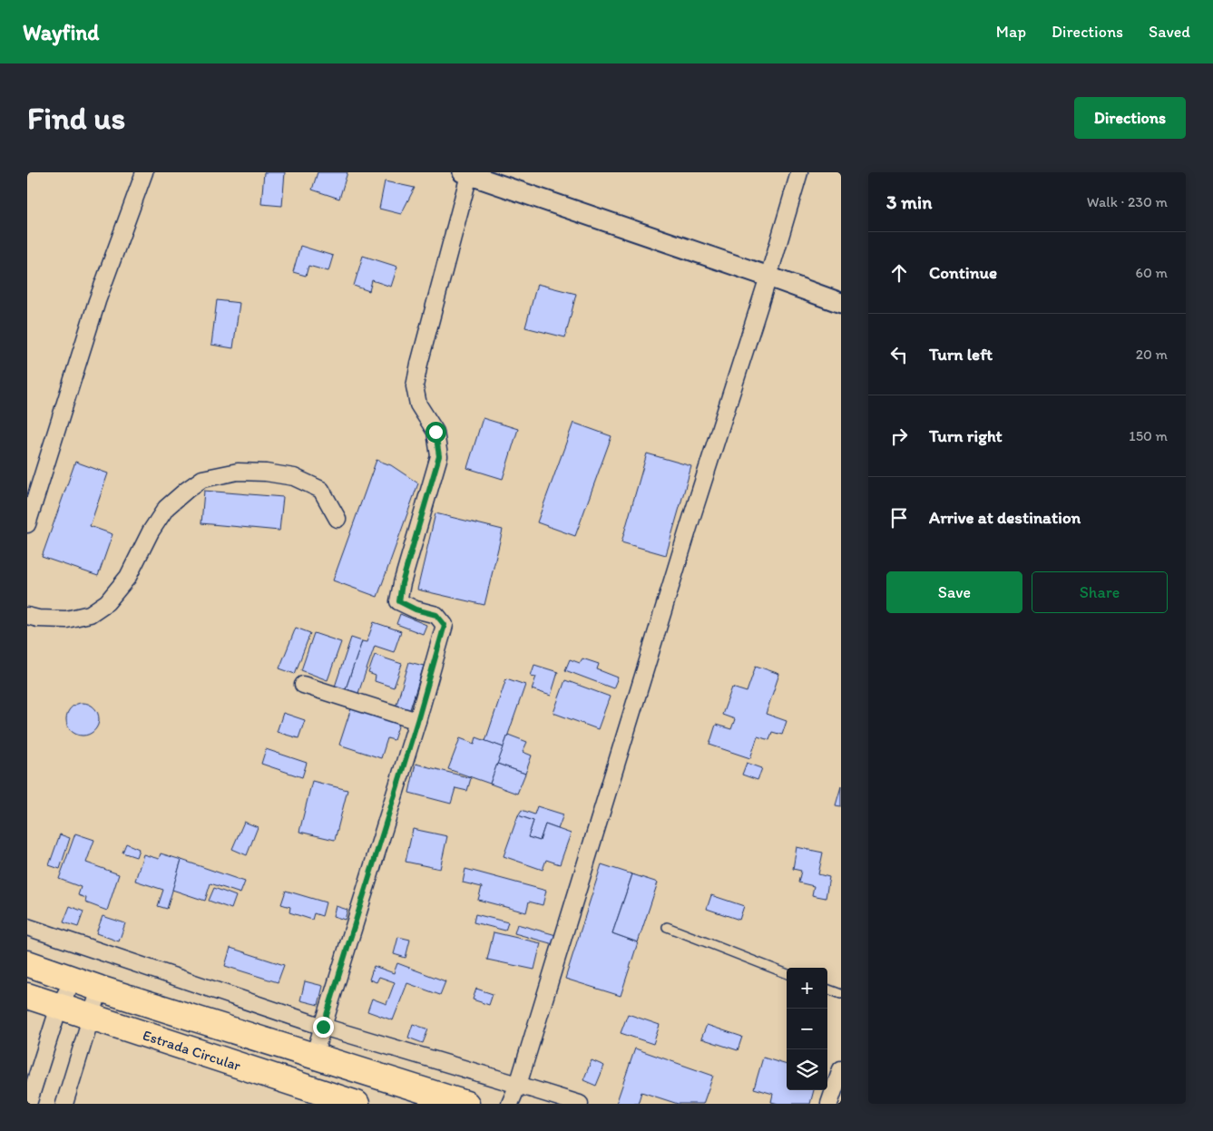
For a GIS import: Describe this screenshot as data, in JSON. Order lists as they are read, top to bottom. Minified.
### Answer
{"streets":{"main road":["Estrada Circular"]},"page":{"header":"Wayfind","nav":["Map","Directions","Saved"],"buttons":["Directions",["Save","Share"]],"title":"Find us","heading":["3 min","Walk · 230 m"],"list":[["Continue","60 m"],["Turn left","20 m"],["Turn right","150 m"],"Arrive at destination"],"map_buttons":["+","−"]}}
